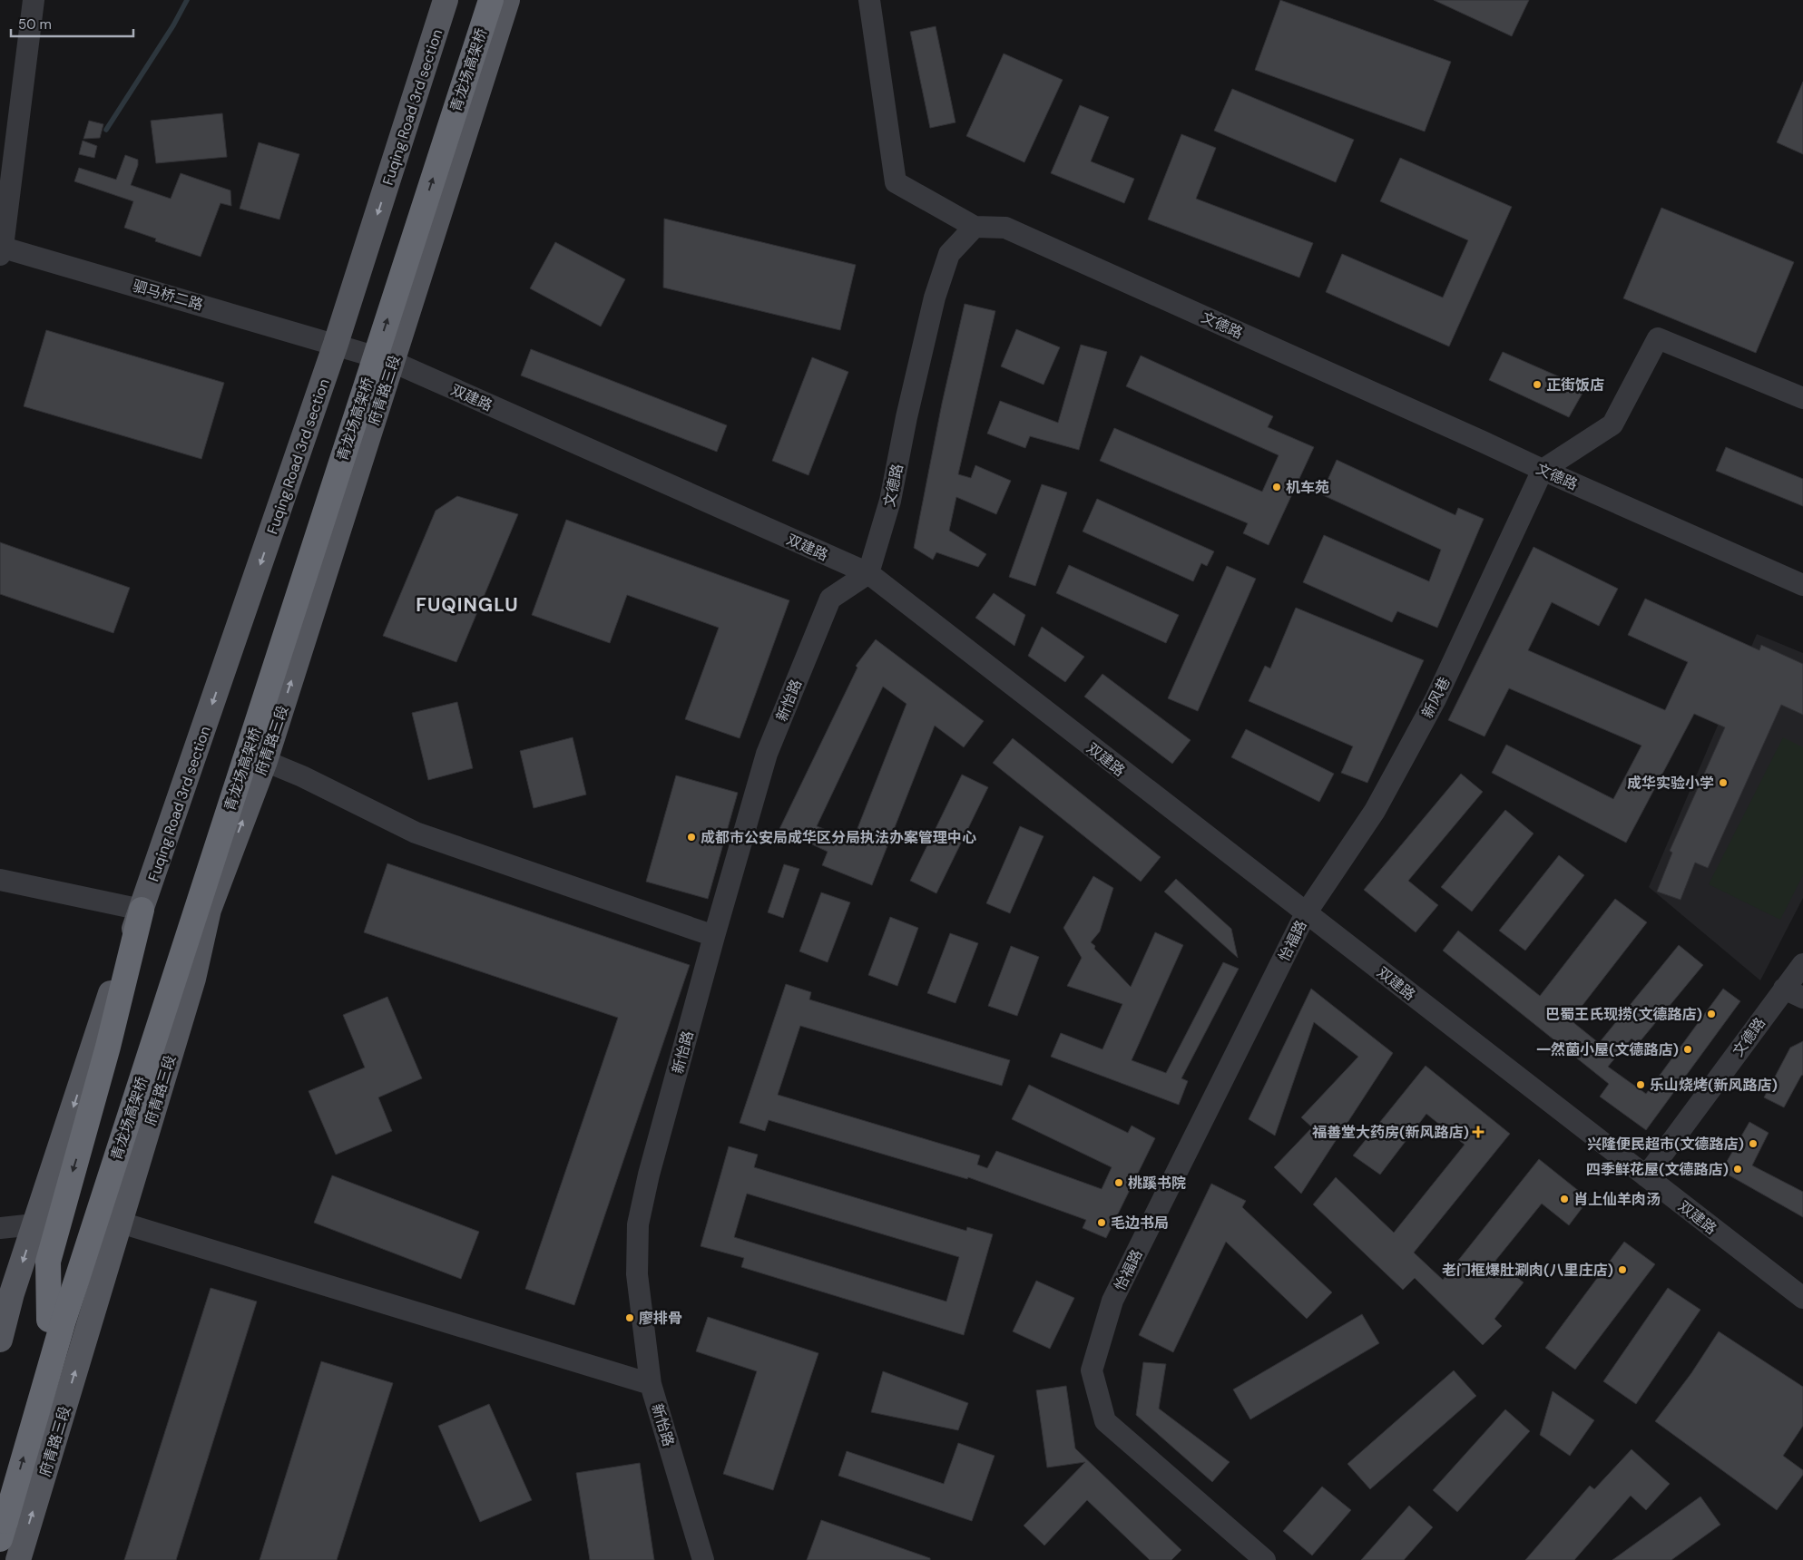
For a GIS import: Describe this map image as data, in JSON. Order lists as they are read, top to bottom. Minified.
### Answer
{"streets":{"highway":["青龙场高架桥"],"main road":["Fuqing Road 3rd section","府青路三段"],"street":["驷马桥二路","文德路","双建路","新风巷","新怡路","怡福路"]},"crossings":[["Fuqing Road 3rd section","驷马桥二路"],["Fuqing Road 3rd section","双建路"],["驷马桥二路","双建路"],["文德路","双建路"],["文德路","新风巷"],["文德路","新怡路"],["府青路三段","双建路"],["双建路","新风巷"],["双建路","新怡路"],["双建路","怡福路"],["新风巷","怡福路"]],"one_way":["Fuqing Road 3rd section","府青路三段"],"districts":["FUQINGLU"],"places":{"other":["正街饭店","机车苑","成华实验小学","成都市公安局成华区分局执法办案管理中心","巴蜀王氏现捞(文德路店)","一然菌小屋(文德路店)","乐山烧烤(新风路店)","兴隆便民超市(文德路店)","四季鲜花屋(文德路店)","桃蹊书院","肖上仙羊肉汤","毛边书局","老门框爆肚涮肉(八里庄店)","廖排骨"],"health":["福善堂大药房(新风路店)"]},"scale_bar":"50 m"}
